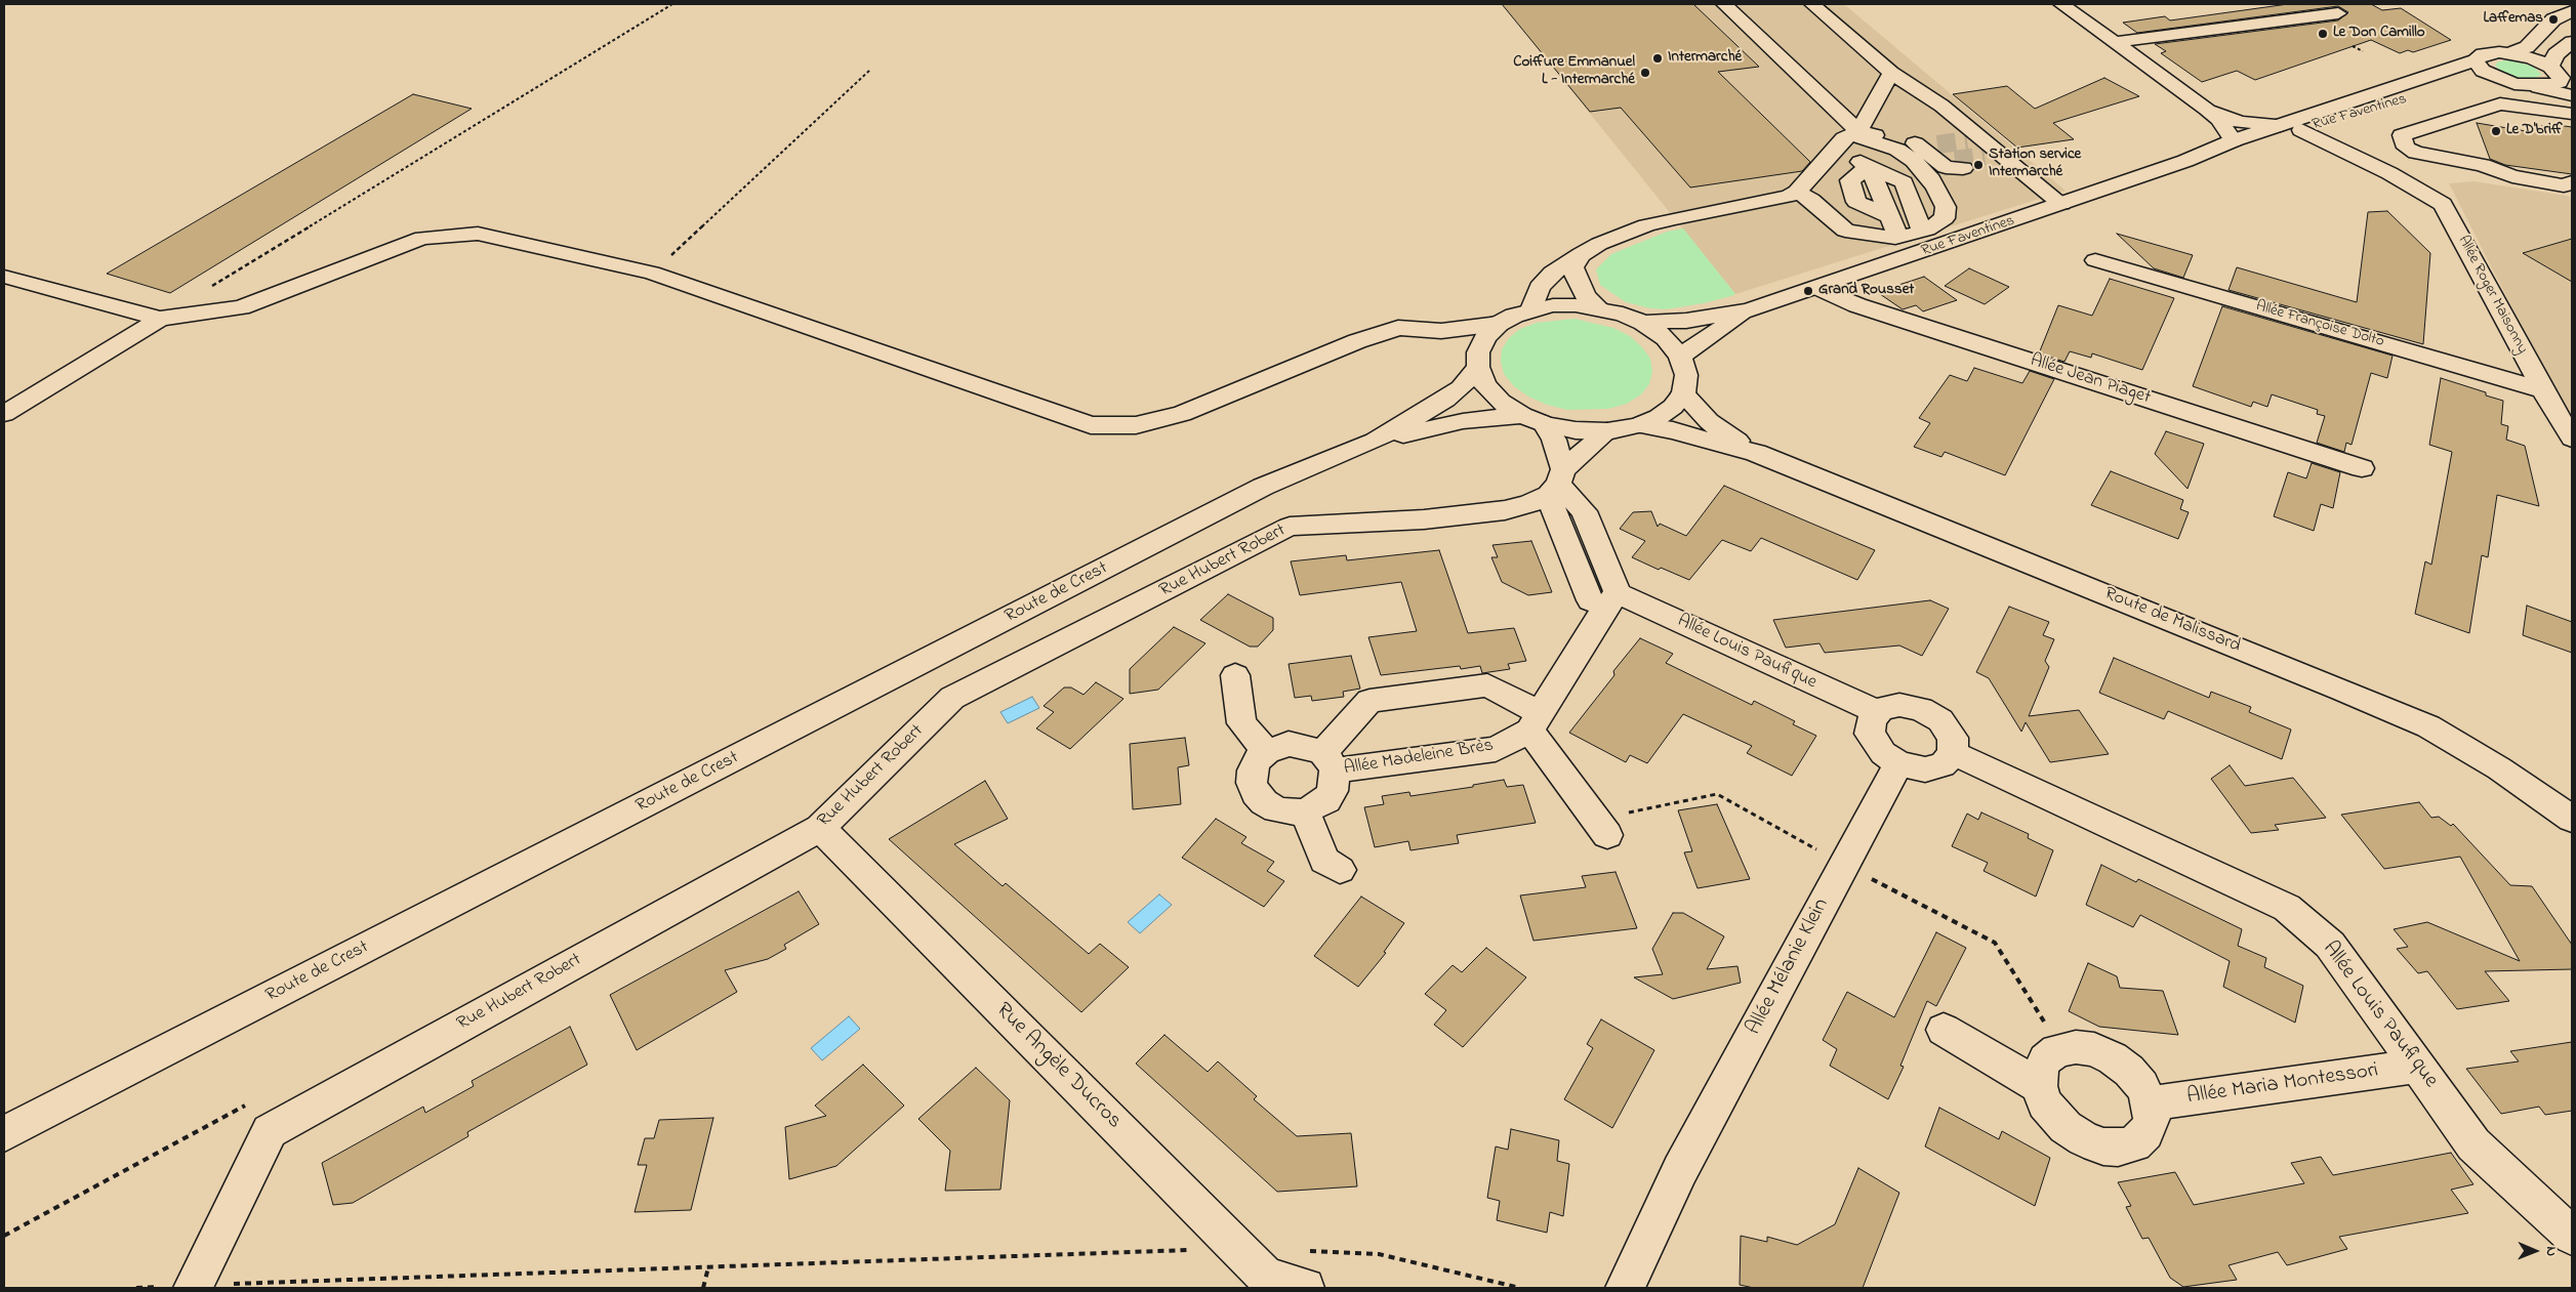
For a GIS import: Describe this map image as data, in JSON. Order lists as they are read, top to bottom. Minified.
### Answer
{"streets":{"street":["Rue Faventines","Allée Roger Maisonny","Allée Françoise Dolto","Allée Jean Piaget","Rue Hubert Robert","Route de Crest","Route de Malissard","Allée Louis Paufique","Allée Madeleine Brès","Allée Mélanie Klein","Rue Angèle Ducros","Allée Maria Montessori"]},"crossings":[["Rue Faventines","Allée Roger Maisonny"],["Rue Faventines","Allée Jean Piaget"],["Rue Faventines","Route de Malissard"],["Rue Faventines","Allée Louis Paufique"],["Allée Roger Maisonny","Allée Françoise Dolto"],["Rue Hubert Robert","Allée Louis Paufique"],["Rue Hubert Robert","Rue Angèle Ducros"],["Route de Malissard","Allée Louis Paufique"],["Allée Louis Paufique","Allée Mélanie Klein"],["Allée Louis Paufique","Allée Maria Montessori"]],"places":["Laffemas","Le Don Camillo","Intermarché","Coiffure Emmanuel L - Intermarché","Le D'briff","Station service Intermarché","Grand Rousset"],"north":"right"}
